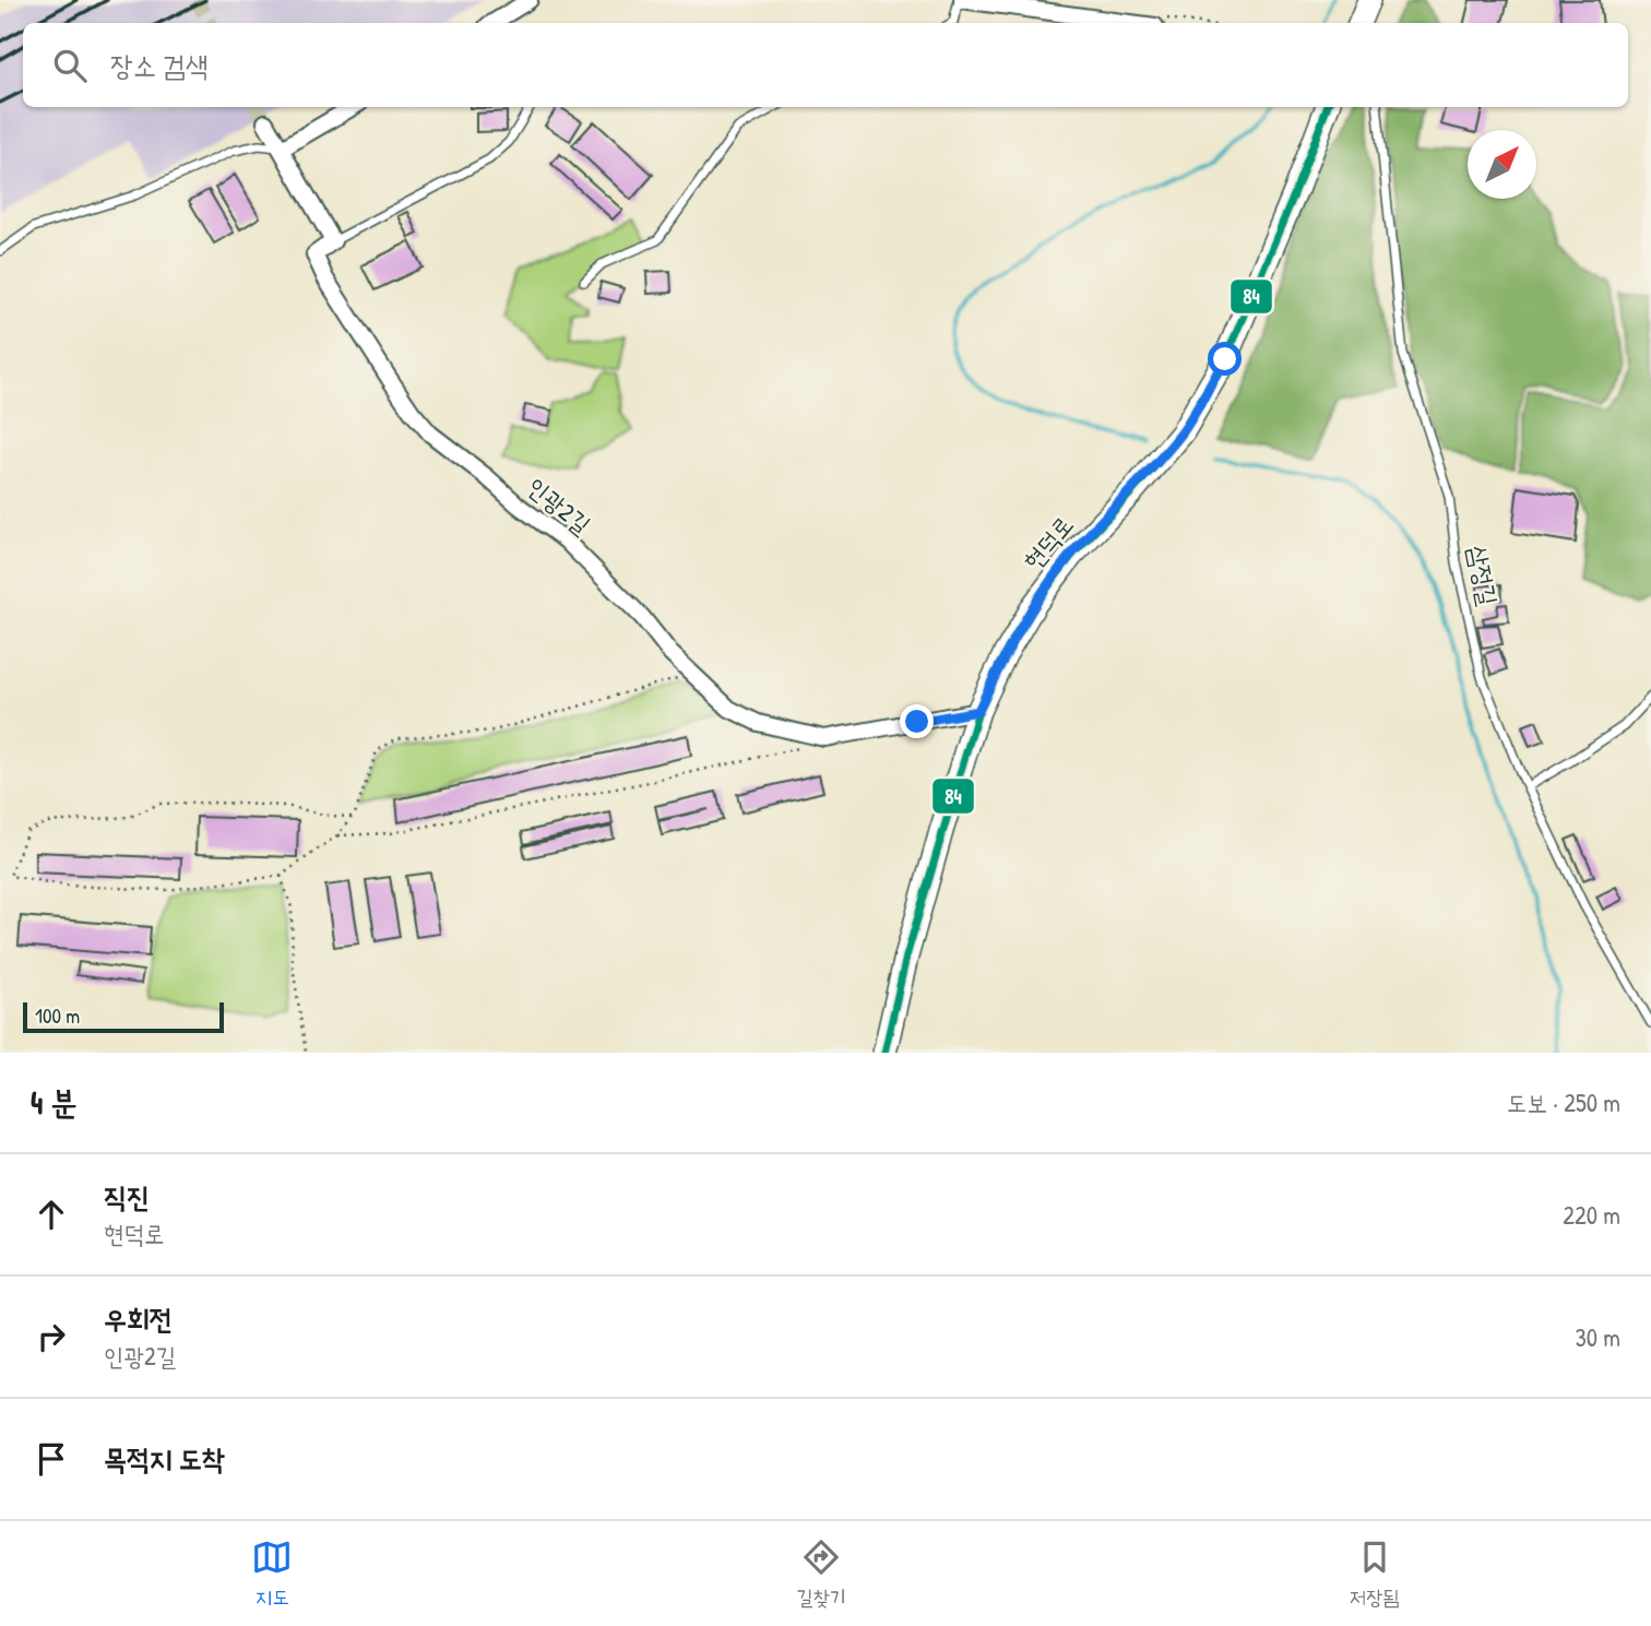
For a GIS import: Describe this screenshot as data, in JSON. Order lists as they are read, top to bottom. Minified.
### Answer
{"streets":{"main road":["현덕로"],"street":["인광2길"],"lane":["삼정길"]},"crossings":[["인광2길","현덕로"]],"lines":["transit line 84"],"scale_bar":"100 m","north":"top right","page":{"search":"장소 검색","scale":"100 m","heading":["4 분","도보 · 250 m"],"list":[["직진","현덕로","220 m"],["우회전","인광2길","30 m"],"목적지 도착"],"nav":["지도","길찾기","저장됨"]}}
